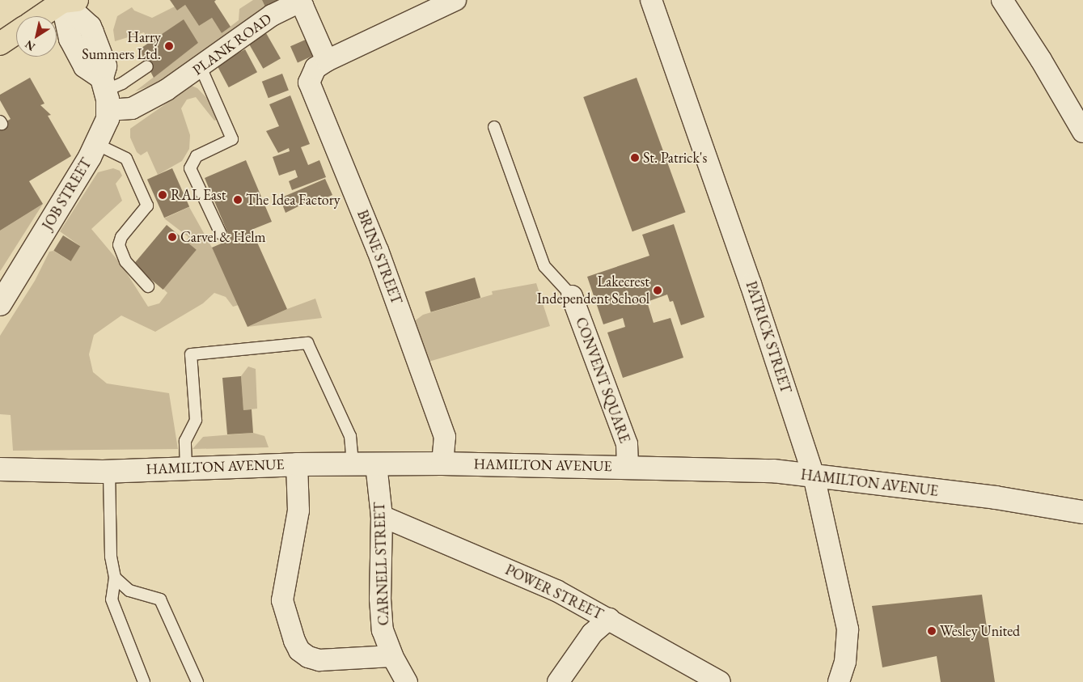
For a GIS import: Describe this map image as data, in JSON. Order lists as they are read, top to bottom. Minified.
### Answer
{"streets":{"street":["PLANK ROAD","JOB STREET","BRINE STREET","PATRICK STREET","CONVENT SQUARE","HAMILTON AVENUE","CARNELL STREET","POWER STREET"]},"crossings":[["PLANK ROAD","JOB STREET"],["PLANK ROAD","BRINE STREET"],["BRINE STREET","HAMILTON AVENUE"],["PATRICK STREET","HAMILTON AVENUE"],["CONVENT SQUARE","HAMILTON AVENUE"],["HAMILTON AVENUE","CARNELL STREET"],["CARNELL STREET","POWER STREET"]],"places":["Harry Summers Ltd.","St. Patrick's","RAL East","The Idea Factory","Carvel & Helm","Lakecrest Independent School","Wesley United"],"north":"bottom left"}
